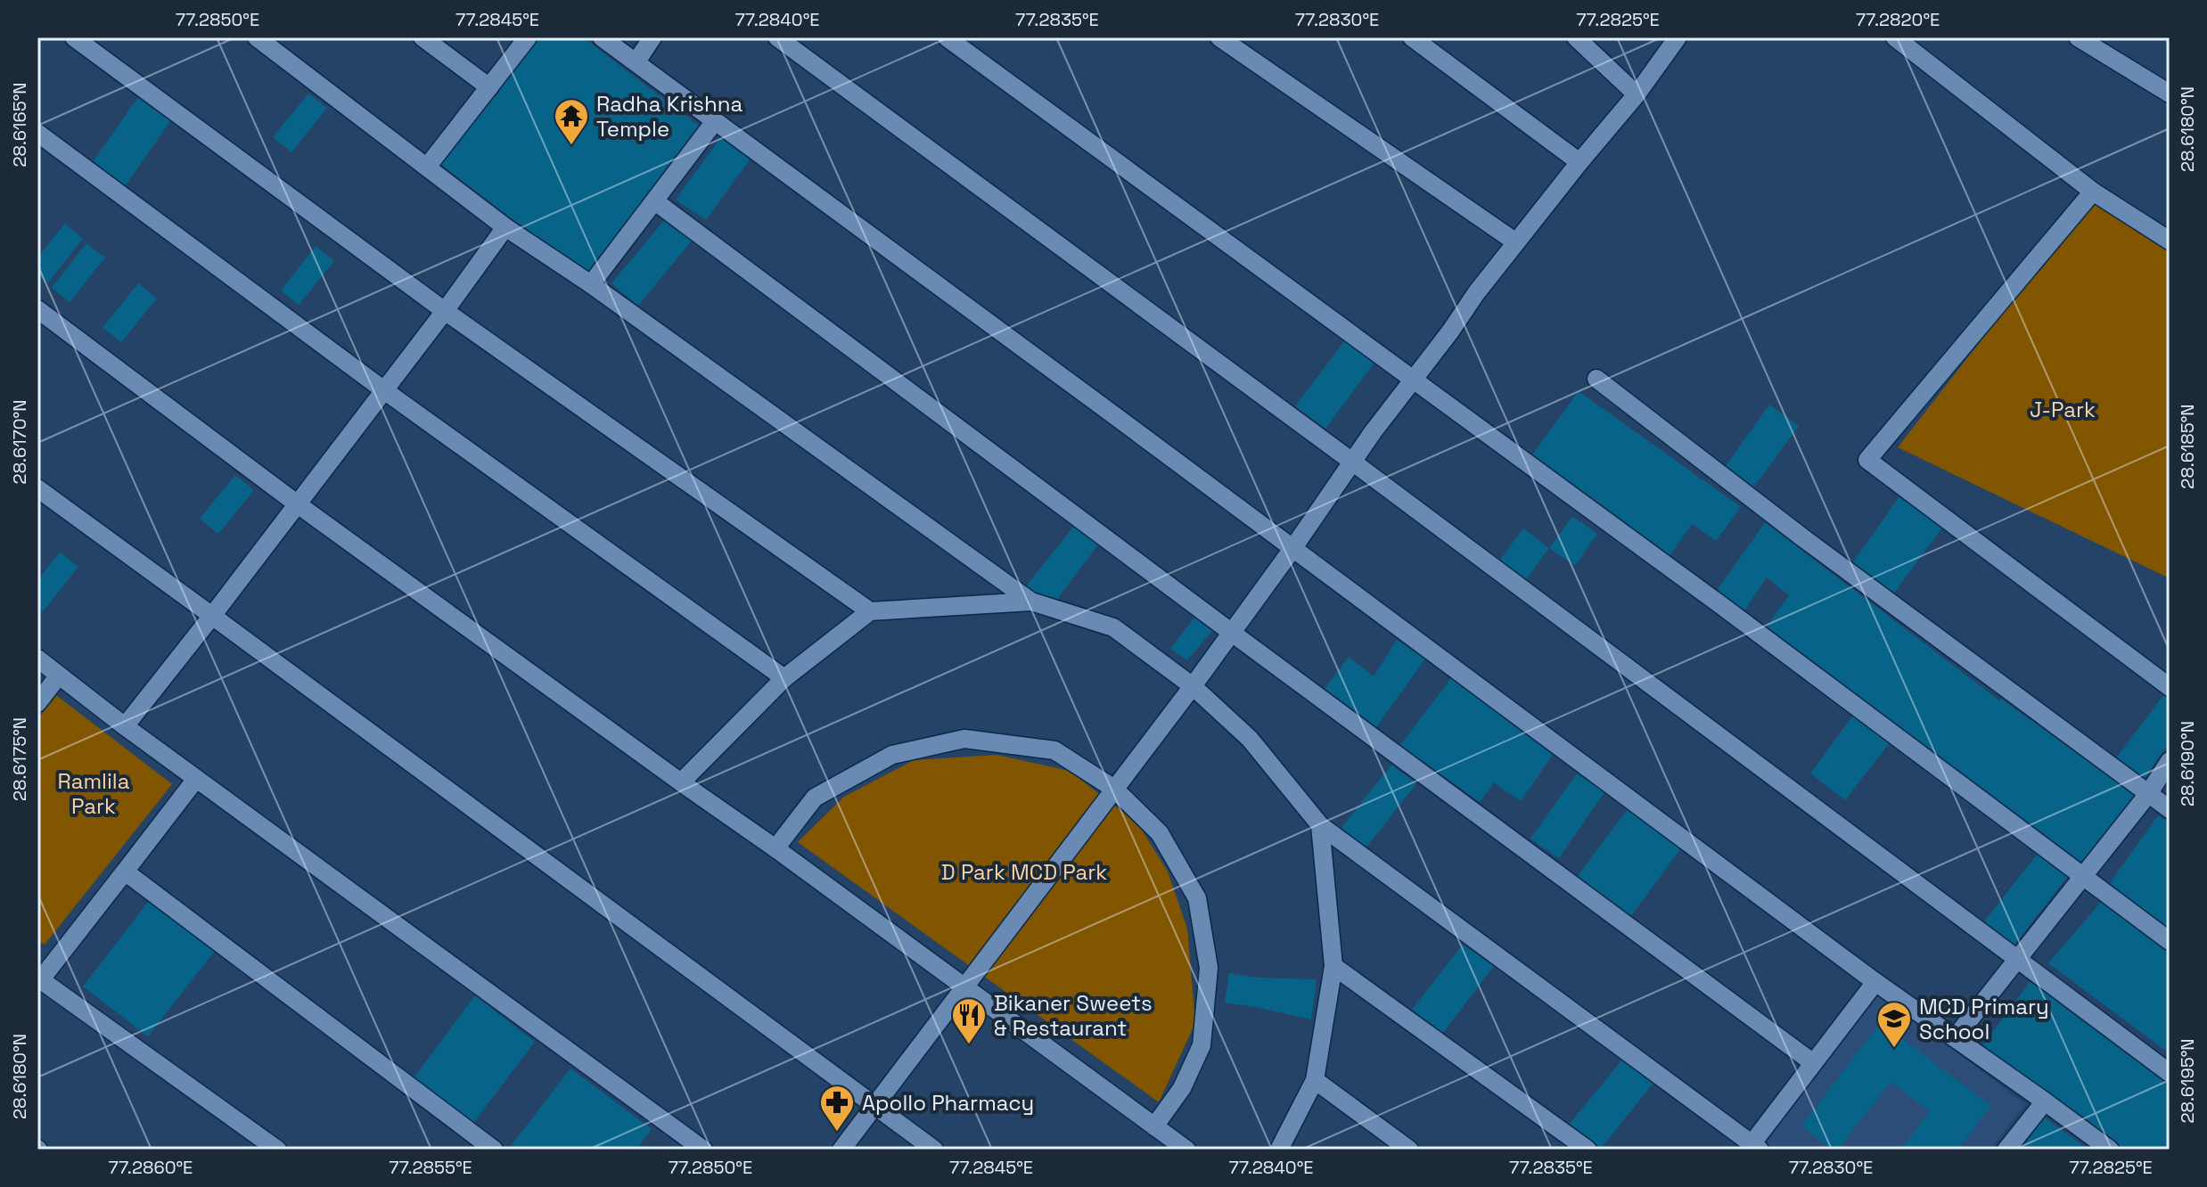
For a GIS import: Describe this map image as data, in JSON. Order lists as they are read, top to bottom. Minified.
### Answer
{"parks":["J-Park","Ramlila Park","D Park MCD Park"],"places":{"temple":["Radha Krishna Temple"],"restaurant":["Bikaner Sweets & Restaurant"],"school or university":["MCD Primary School"],"pharmacy":["Apollo Pharmacy"]},"coordinates":["77.2850°E","77.2845°E","77.2840°E","77.2835°E","77.2830°E","77.2825°E","77.2820°E","28.6165°N","28.6180°N","28.6170°N","28.6185°N","28.6175°N","28.6190°N","28.6195°N","77.2860°E","77.2855°E"]}
